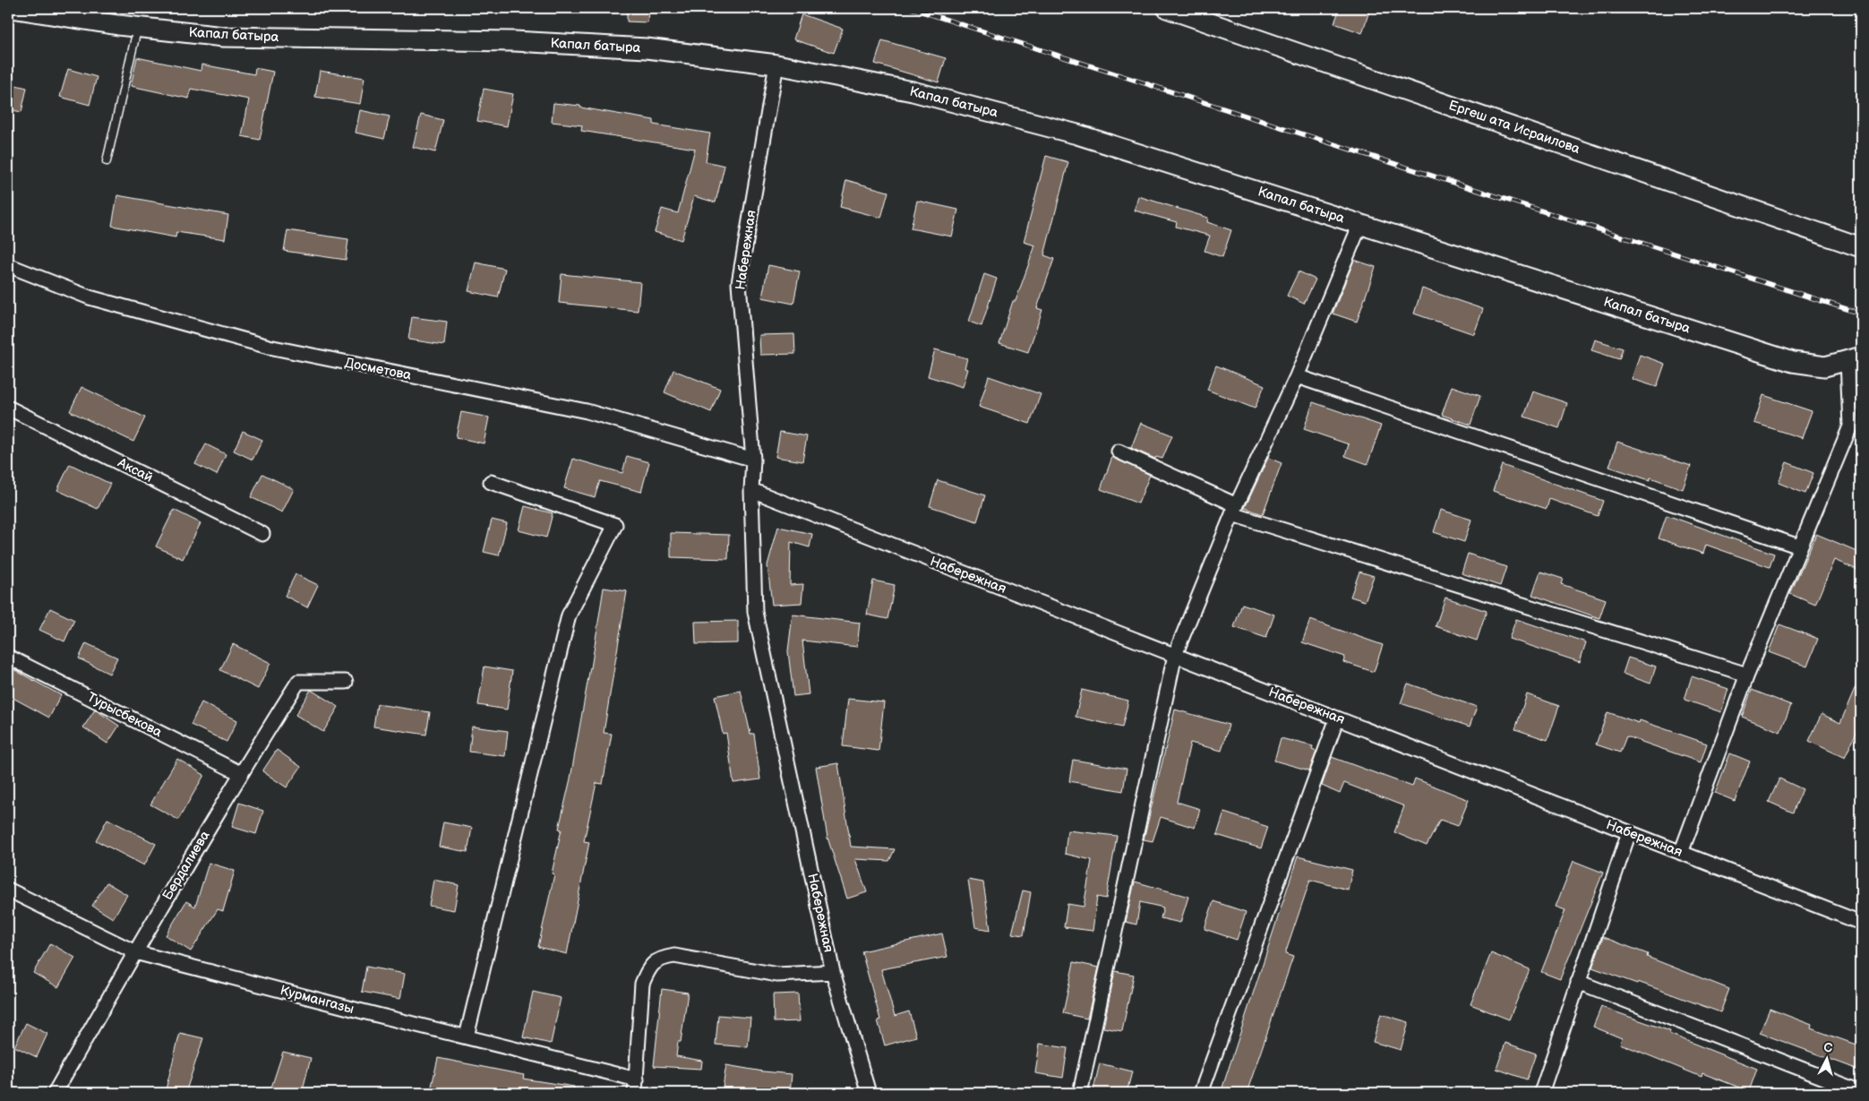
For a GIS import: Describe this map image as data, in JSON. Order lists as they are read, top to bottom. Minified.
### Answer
{"streets":{"main road":["Капал батыра","Ергеш ата Исраилова"],"street":["Набережная","Досметова","Аксай","Турысбекова","Бердалиева","Курмангазы"]},"crossings":[["Капал батыра","Набережная"],["Набережная","Досметова"],["Турысбекова","Бердалиева"],["Бердалиева","Курмангазы"]],"north":"top"}
